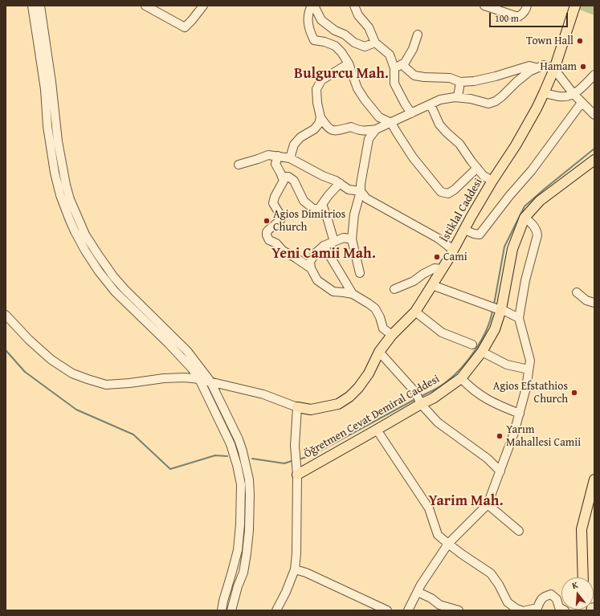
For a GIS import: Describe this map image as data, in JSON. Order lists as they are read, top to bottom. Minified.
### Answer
{"streets":{"main road":["İstiklal Caddesi","Öğretmen Cevat Demiral Caddesi"]},"districts":["Bulgurcu Mah.","Yeni Camii Mah.","Yarim Mah."],"places":["Town Hall","Hamam","Agios Dimitrios Church","Cami","Agios Efstathios Church","Yarım Mahallesi Camii"],"scale_bar":"100 m","north":"top"}
